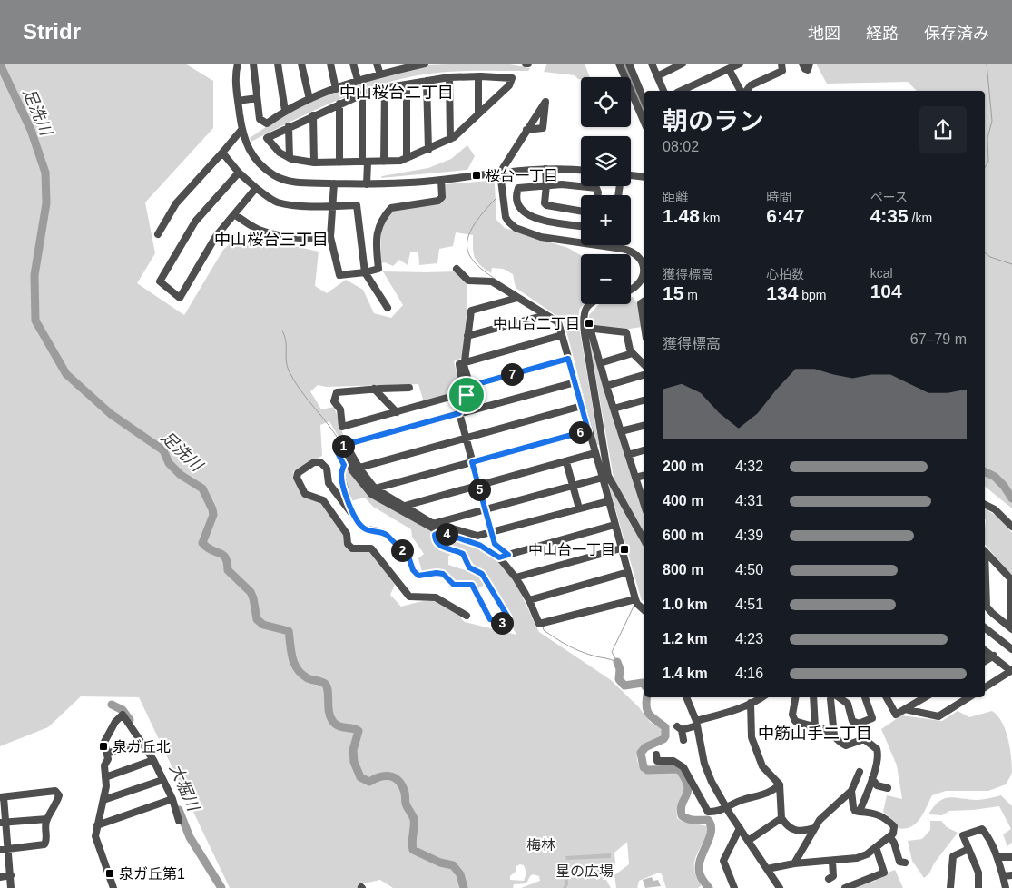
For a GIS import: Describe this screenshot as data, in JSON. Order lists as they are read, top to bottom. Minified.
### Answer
{"districts":["中山桜台二丁目","中山桜台三丁目","中筋山手二丁目"],"water":["足洗川","大堀川"],"parks":["梅林","星の広場"],"places":{"transit":["桜台一丁目","中山台二丁目","中山台一丁目","泉ガ丘北","泉ガ丘第1"]},"page":{"header":"Stridr","nav":["地図","経路","保存済み"],"map_buttons":["+","−"],"heading":["朝のラン","08:02"],"stats":[["距離","1.48 km"],["時間","6:47"],["ペース","4:35 /km"],["獲得標高","15 m"],["心拍数","134 bpm"],["kcal","104"]],"chart":["獲得標高","67–79 m"],"pins":["7","6","1","5","4","2","3"],"list":[{"name":"200 m","note":"4:32"},{"name":"400 m","note":"4:31"},{"name":"600 m","note":"4:39"},{"name":"800 m","note":"4:50"},{"name":"1.0 km","note":"4:51"},{"name":"1.2 km","note":"4:23"},{"name":"1.4 km","note":"4:16"}]}}
